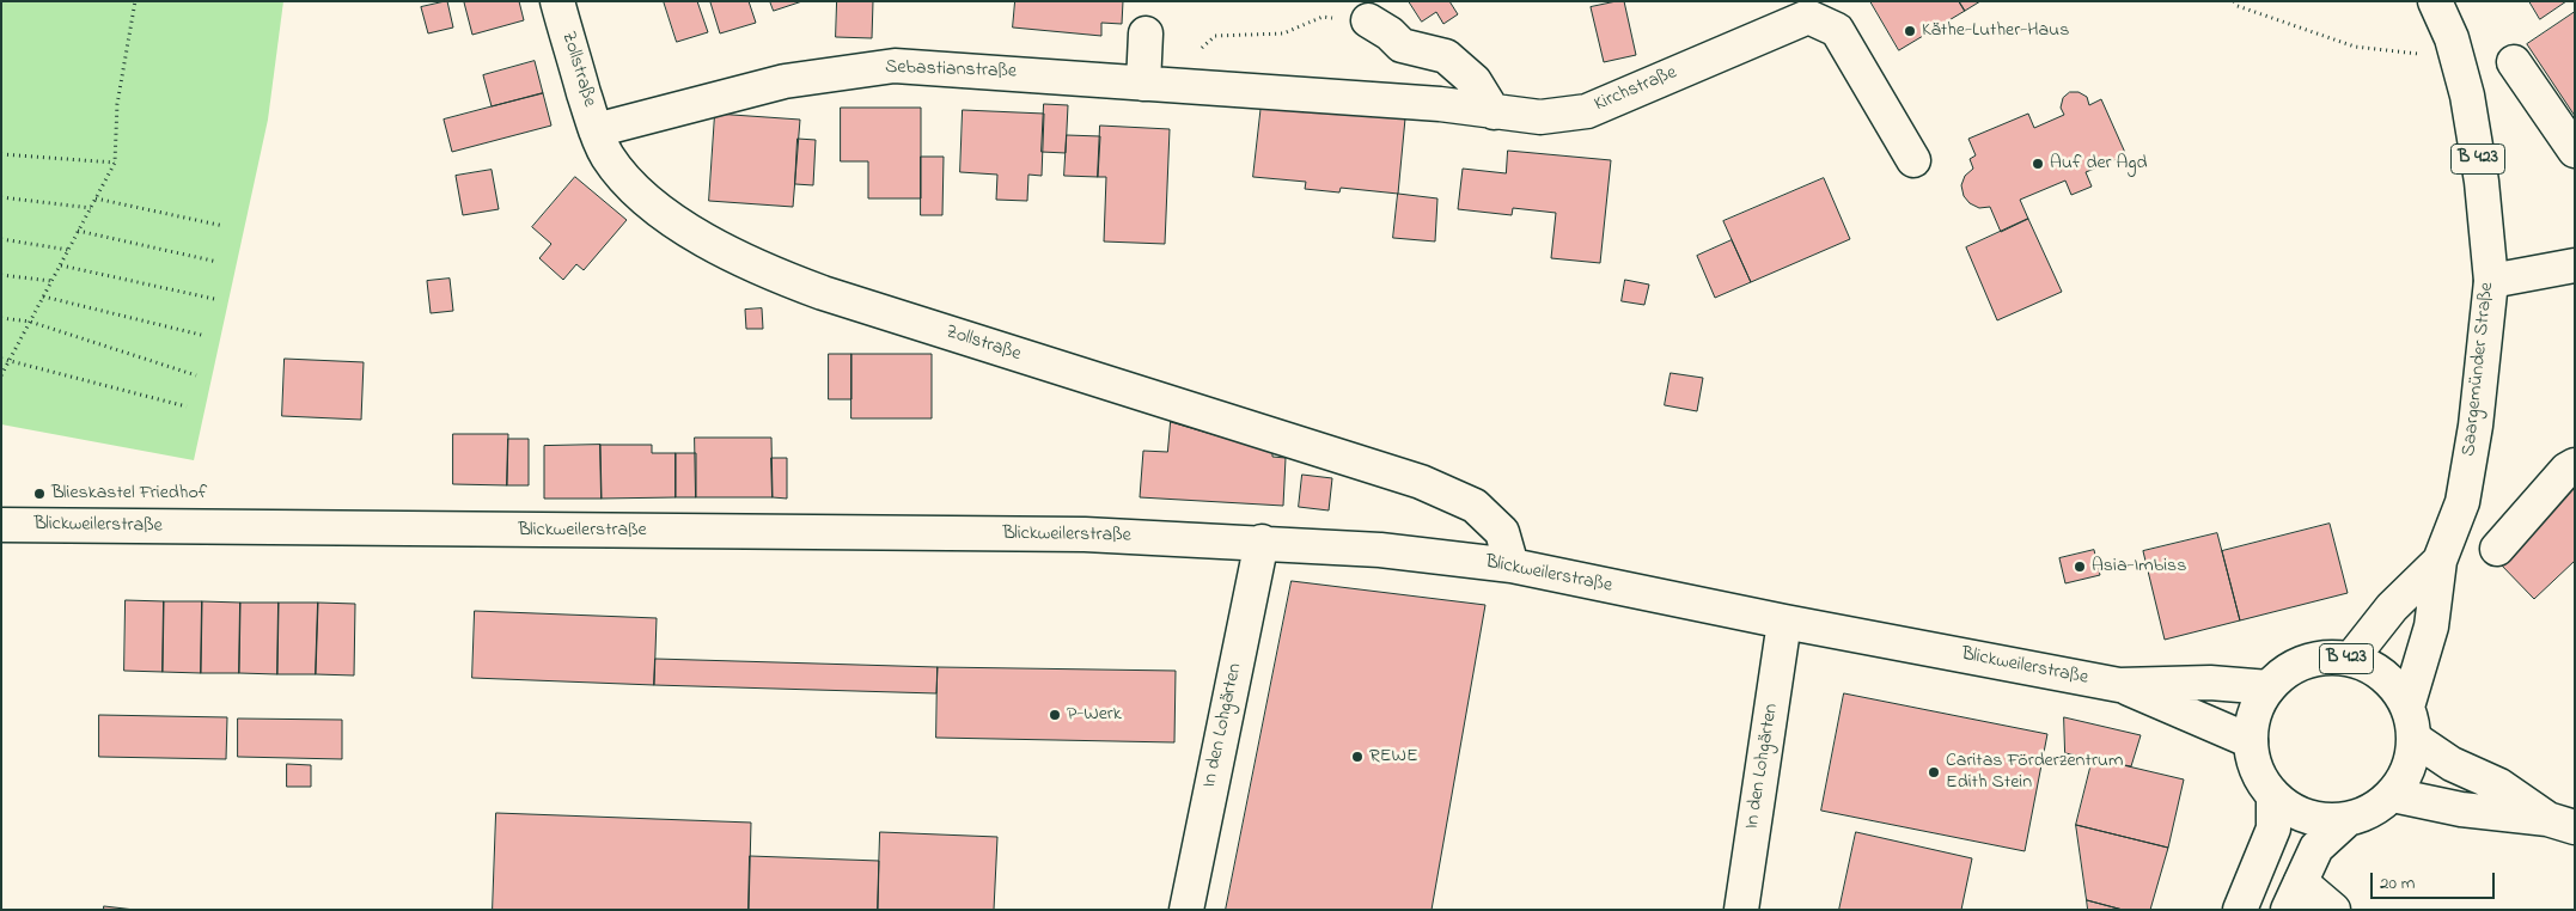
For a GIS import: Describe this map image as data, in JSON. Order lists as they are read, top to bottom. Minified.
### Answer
{"streets":{"street":["Zollstraße","Sebastianstraße","Kirchstraße","B 423","Saargemünder Straße","Blickweilerstraße","In den Lohgärten"]},"crossings":[["Zollstraße","Sebastianstraße"],["Zollstraße","Blickweilerstraße"],["Sebastianstraße","Kirchstraße"],["B 423","Saargemünder Straße"],["B 423","Blickweilerstraße"],["Saargemünder Straße","Blickweilerstraße"],["Blickweilerstraße","In den Lohgärten"]],"places":["Käthe-Luther-Haus","Auf der Agd","Blieskastel Friedhof","Asia-Imbiss","P-Werk","REWE","Caritas Förderzentrum Edith Stein"],"scale_bar":"20 m"}
